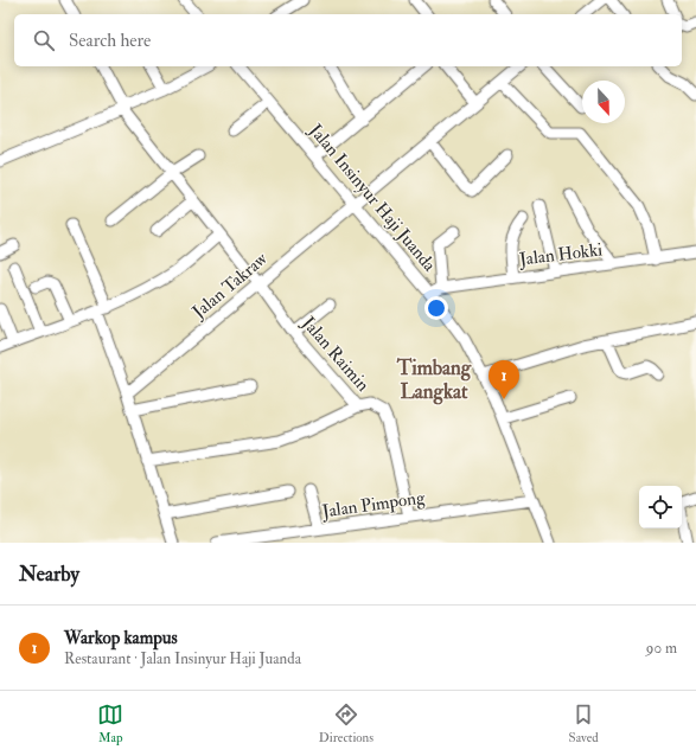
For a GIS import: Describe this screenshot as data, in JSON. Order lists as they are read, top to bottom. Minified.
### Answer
{"streets":{"street":["Jalan Insinyur Haji Juanda","Jalan Hokki","Jalan Takraw","Jalan Raimin","Jalan Pimpong"]},"crossings":[["Jalan Insinyur Haji Juanda","Jalan Hokki"],["Jalan Insinyur Haji Juanda","Jalan Takraw"],["Jalan Insinyur Haji Juanda","Jalan Pimpong"],["Jalan Takraw","Jalan Raimin"],["Jalan Raimin","Jalan Pimpong"]],"districts":["Timbang Langkat"],"north":"bottom","page":{"search":"Search here","pins":"1","heading":"Nearby","list":[{"mark":"1","name":"Warkop kampus","note":"Restaurant · Jalan Insinyur Haji Juanda","value":"90 m"}],"nav":["Map","Directions","Saved"]}}
